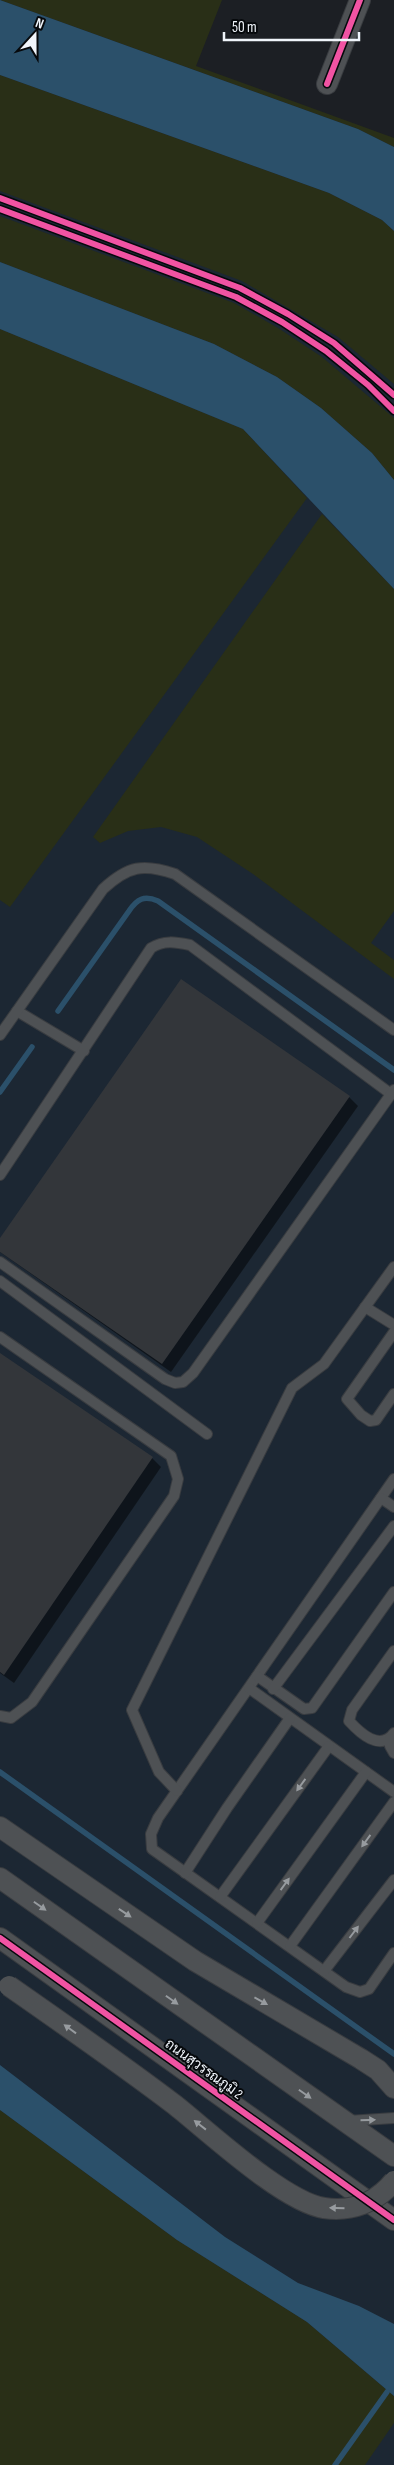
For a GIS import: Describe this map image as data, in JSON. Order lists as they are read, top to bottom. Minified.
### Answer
{"streets":{"street":["ถนนสุวรรณภูมิ 2"]},"scale_bar":"50 m","north":"top"}
